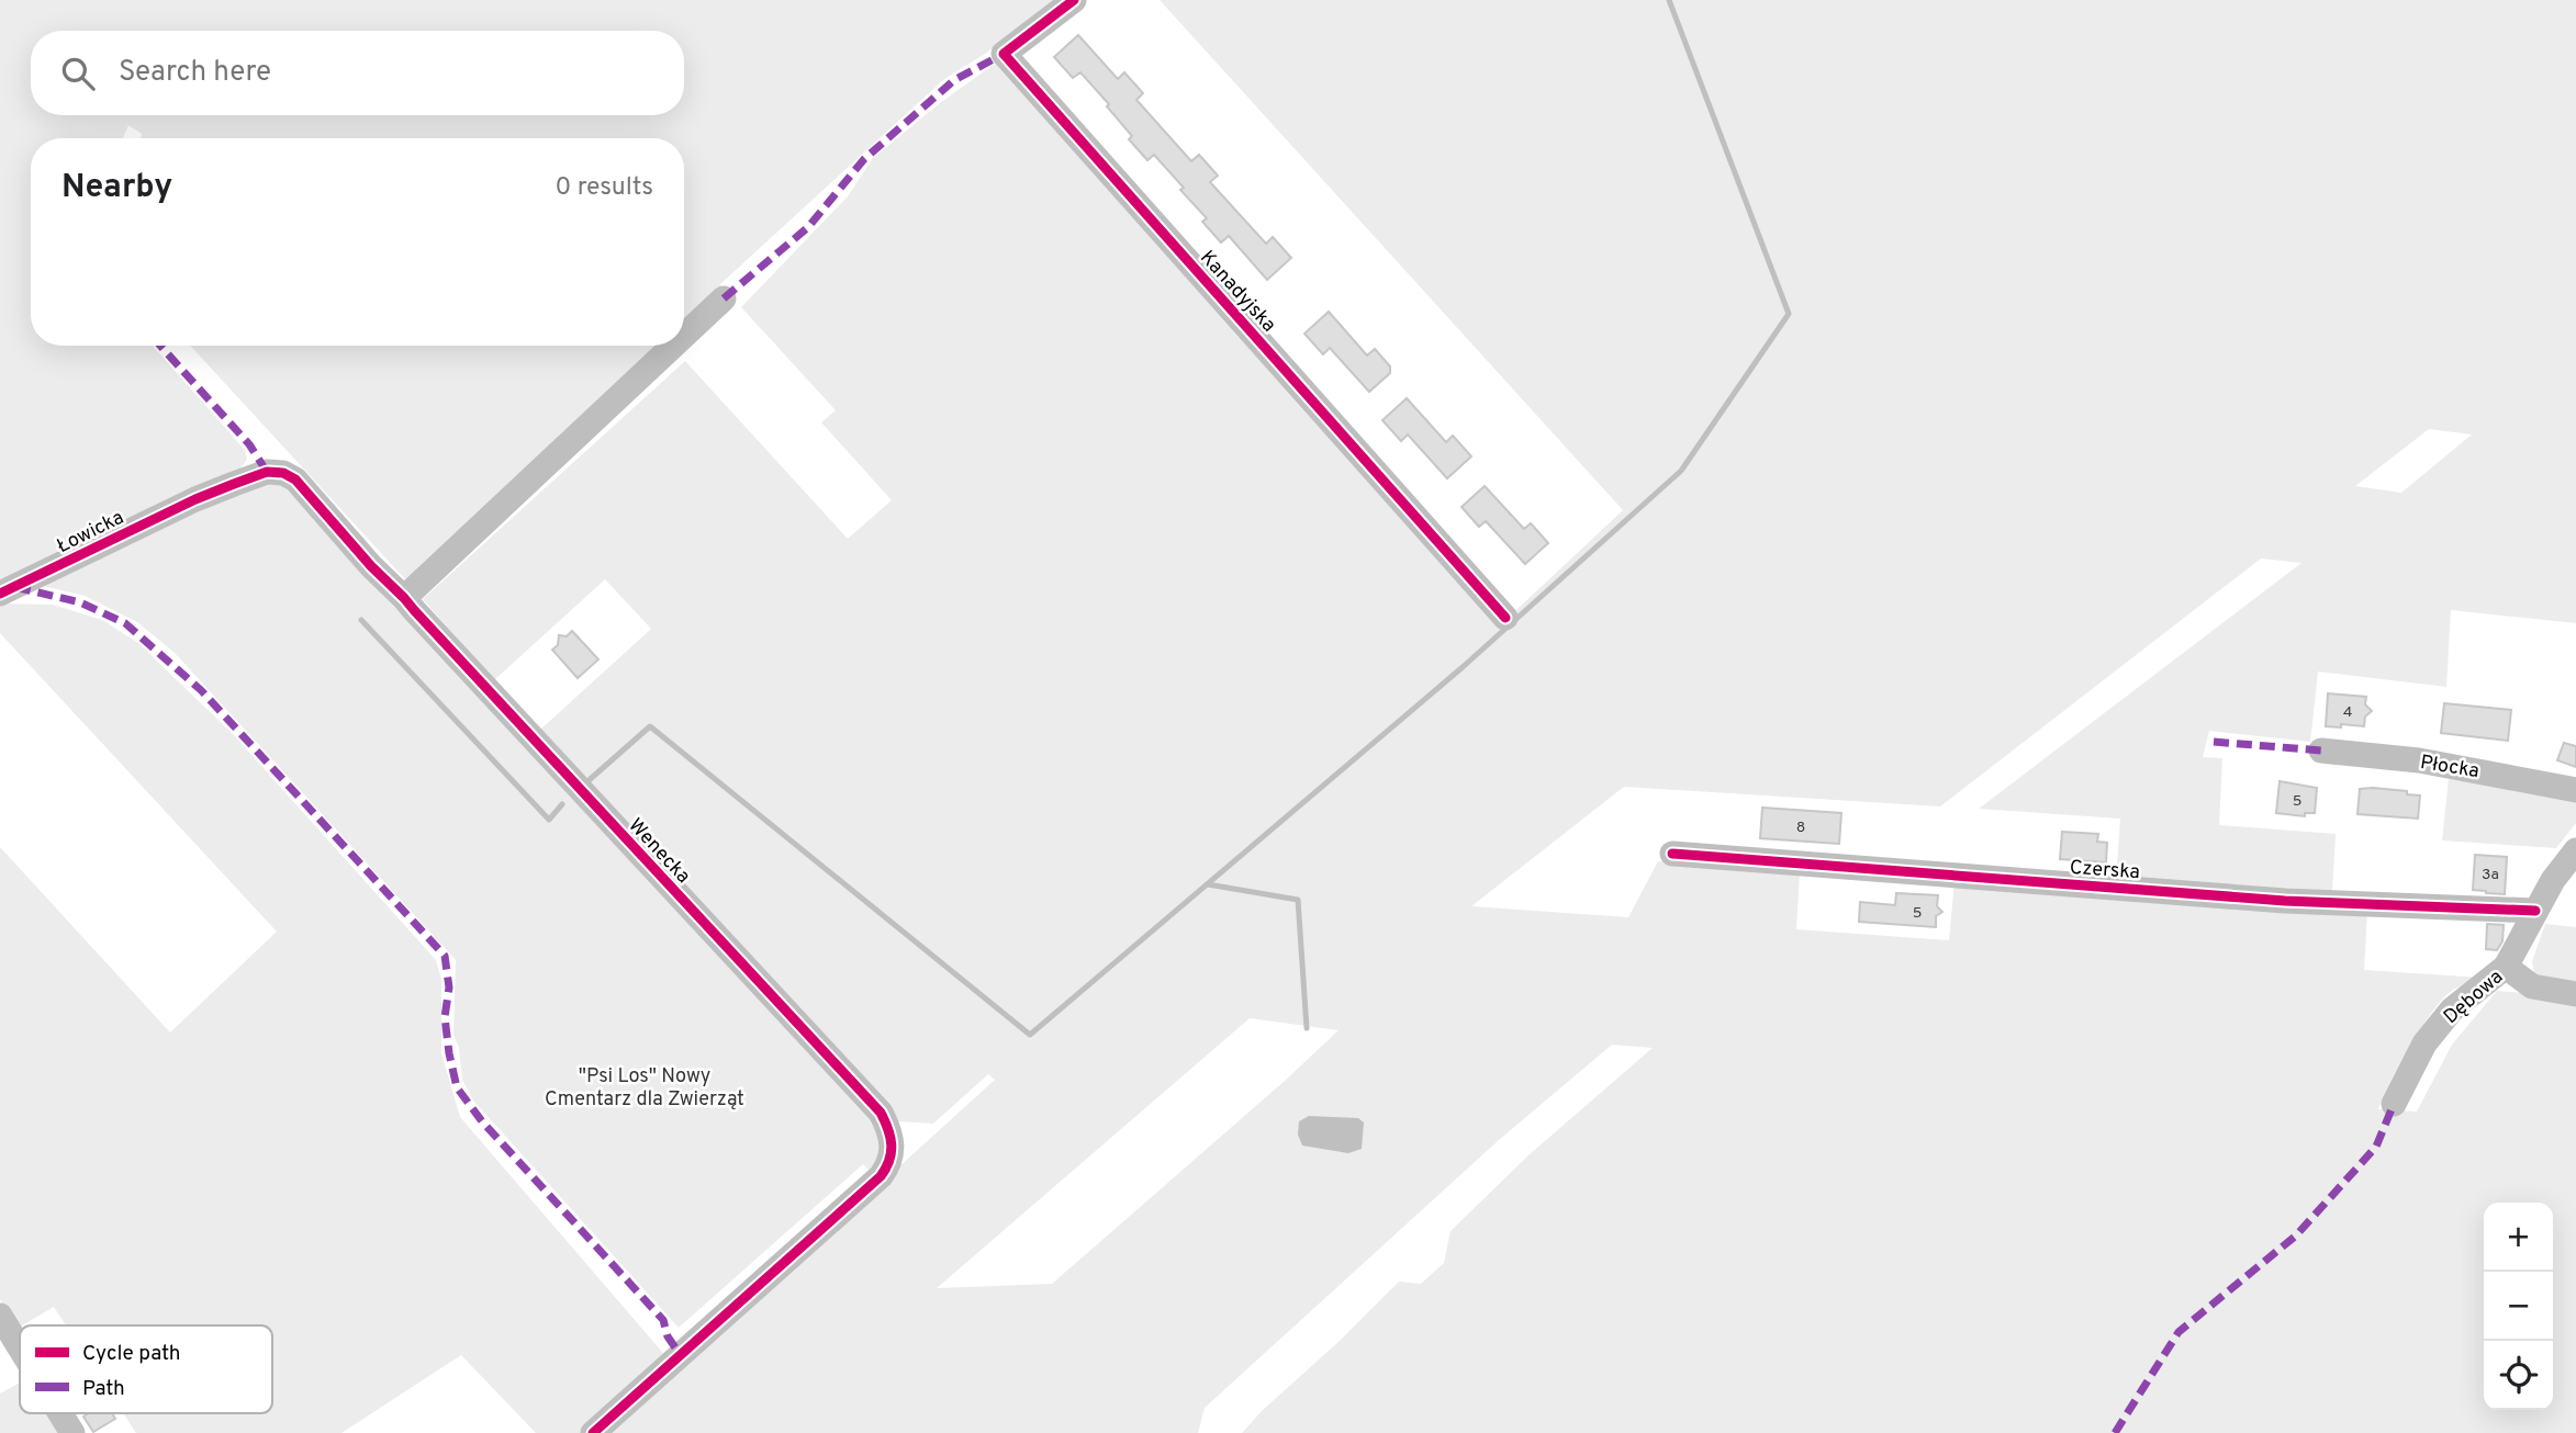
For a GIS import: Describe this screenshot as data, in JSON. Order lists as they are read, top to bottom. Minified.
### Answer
{"streets":{"street":["Kanadyjska","Łowicka","Płocka","Wenecka","Czerska","Dębowa"]},"crossings":[["Łowicka","Wenecka"],["Czerska","Dębowa"]],"parks":["\"Psi Los\" Nowy Cmentarz dla Zwierząt"],"house_numbers":["4","5","8","3a","5"],"legend":["Cycle path","Path"],"page":{"search":"Search here","heading":["Nearby","0 results"],"map_buttons":["+","−"]}}
